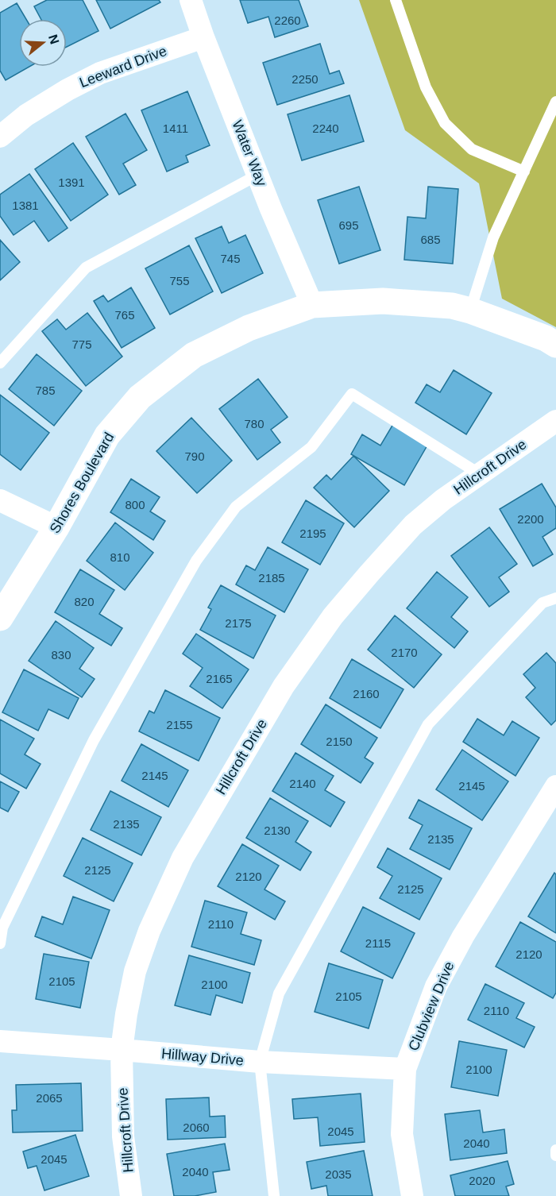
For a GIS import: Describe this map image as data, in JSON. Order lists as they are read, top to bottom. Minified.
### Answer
{"streets":{"street":["Leeward Drive","Water Way","Hillcroft Drive","Shores Boulevard","Clubview Drive","Hillway Drive"]},"crossings":[["Leeward Drive","Water Way"],["Water Way","Shores Boulevard"],["Hillcroft Drive","Hillway Drive"],["Clubview Drive","Hillway Drive"]],"house_numbers":["2260","2250","1411","2240","1391","1381","695","685","745","755","765","775","785","780","790","800","2200","2195","810","2185","820","2175","2170","830","2165","2160","2155","2150","2145","2140","2145","2135","2130","2135","2125","2120","2125","2110","2115","2120","2105","2100","2105","2110","2100","2065","2060","2045","2040","2045","2040","2035","2020"],"north":"right"}
